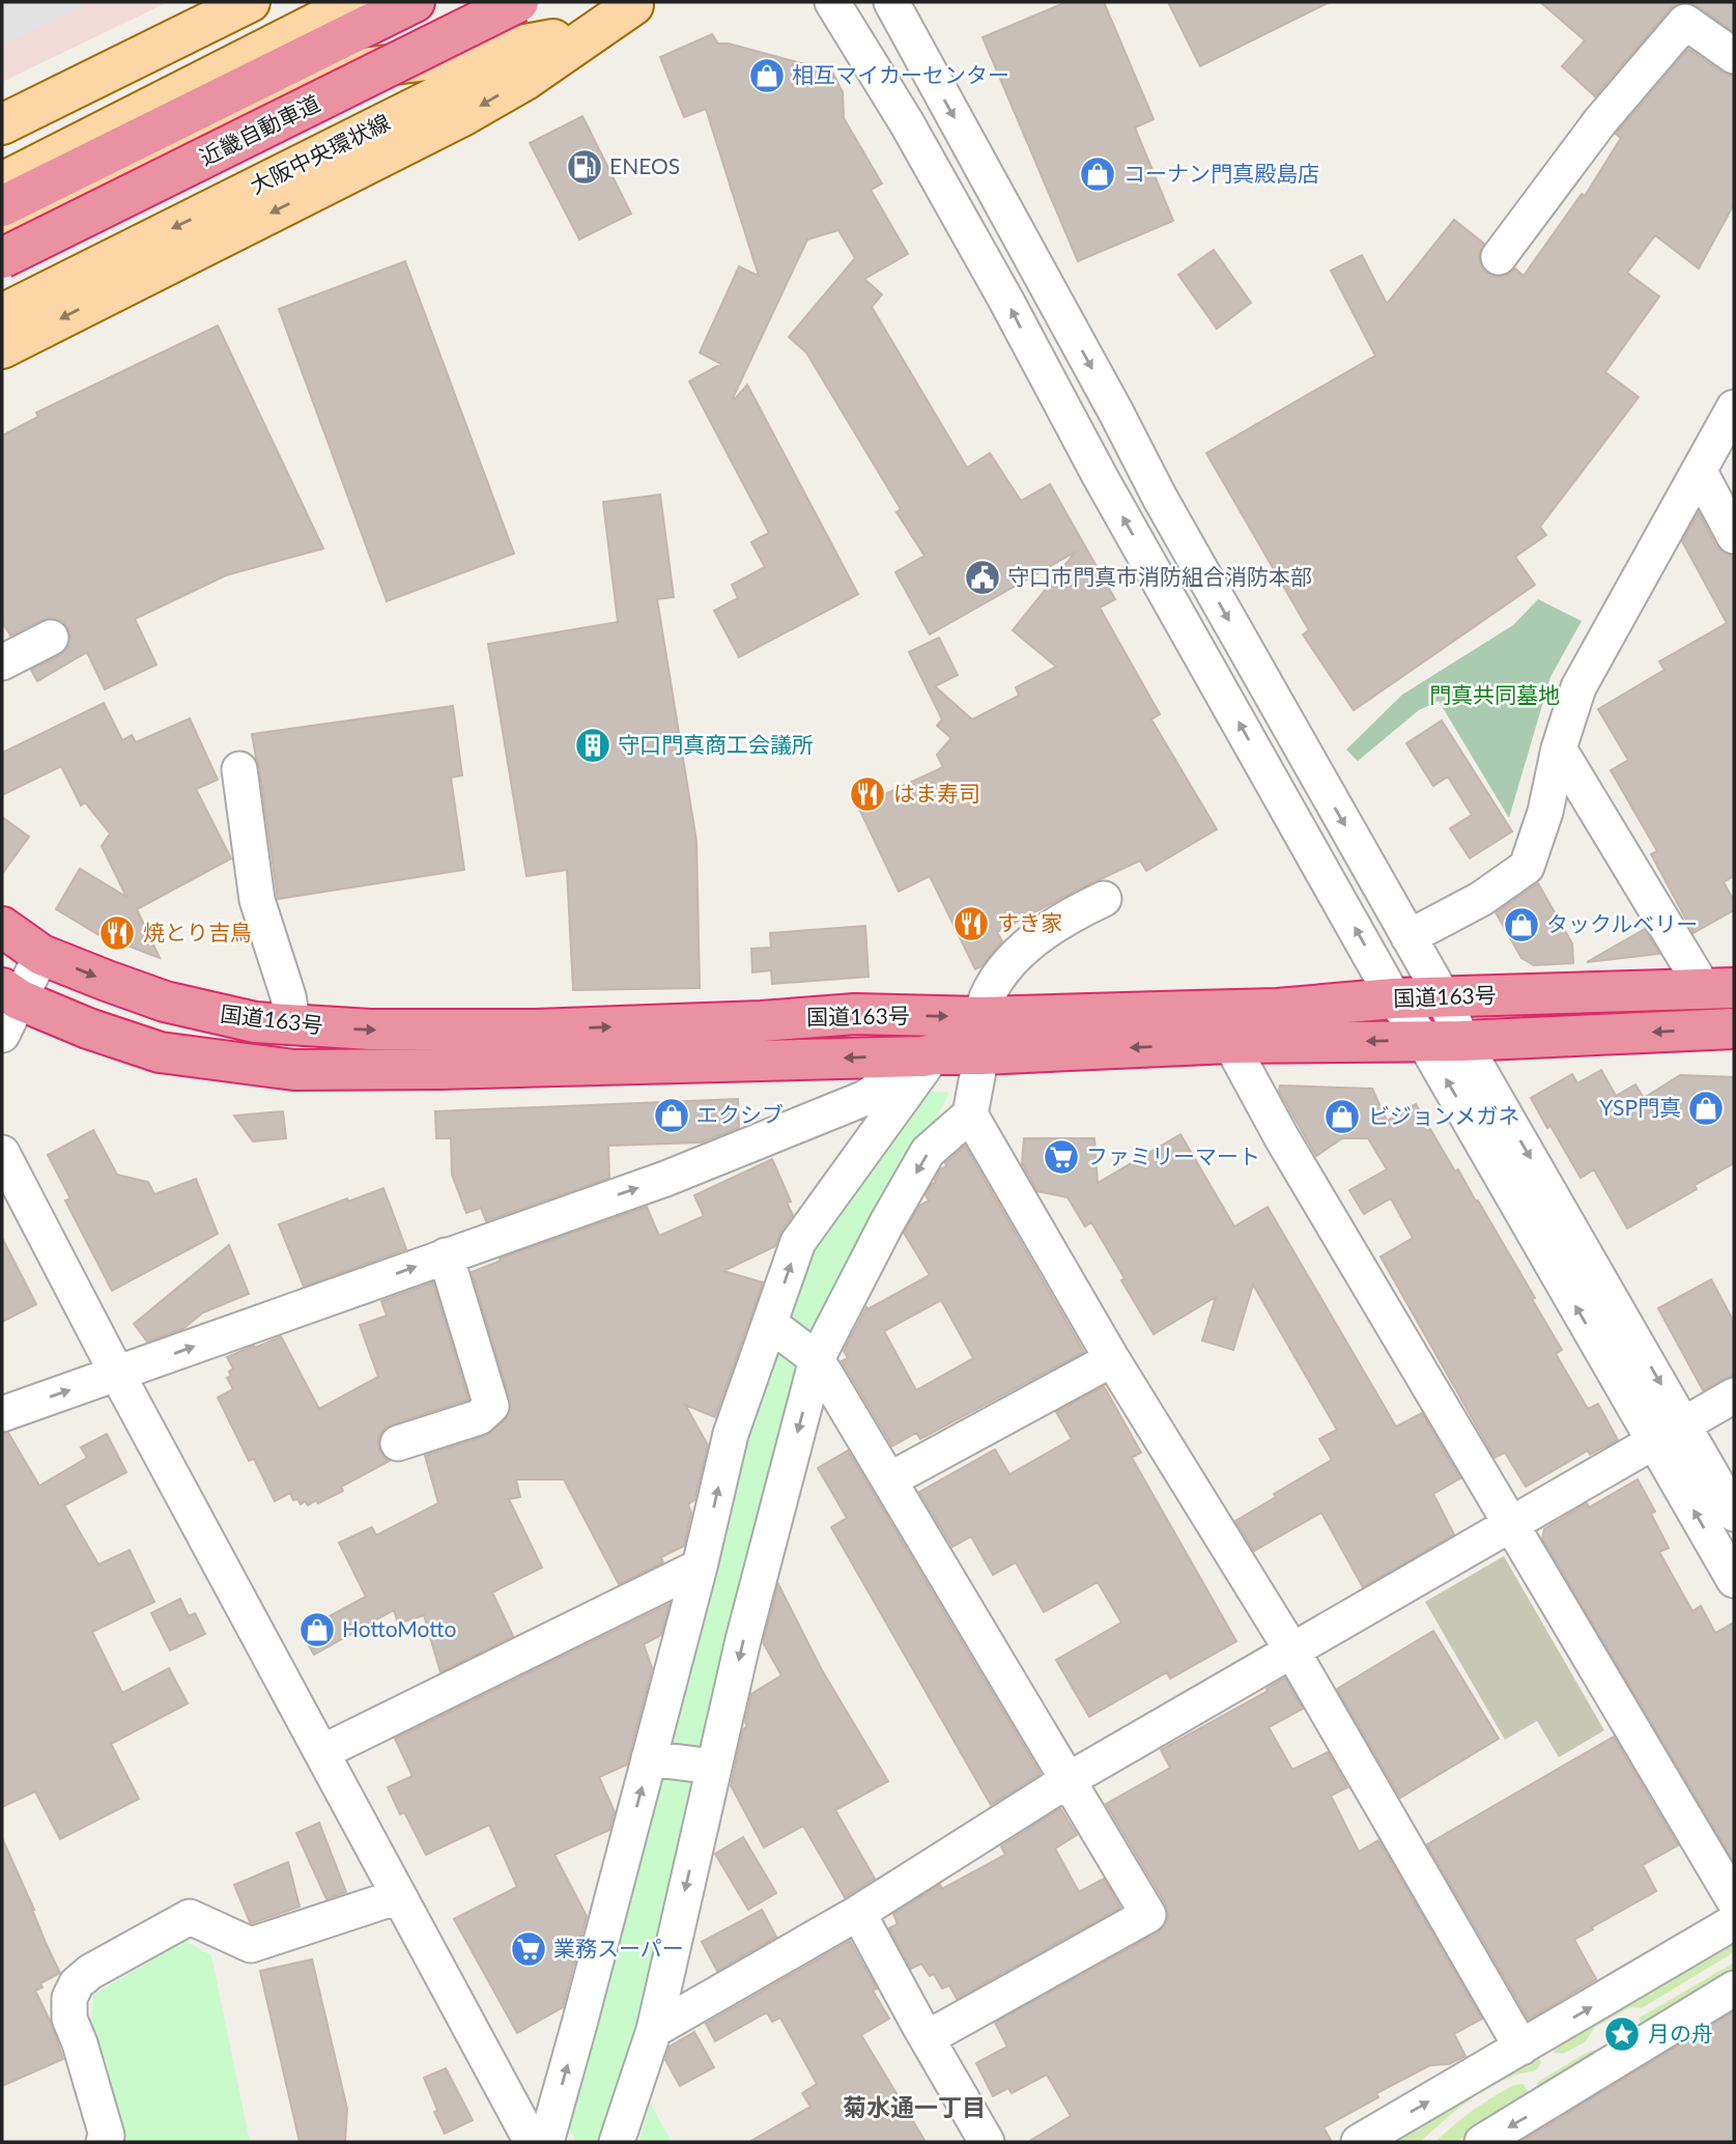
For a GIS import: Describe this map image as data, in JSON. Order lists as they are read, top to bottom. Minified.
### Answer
{"streets":{"highway":["近畿自動車道","国道163号"],"main road":["大阪中央環状線"]},"districts":["菊水通一丁目"],"parks":["門真共同墓地"],"places":{"shop":["相互マイカーセンター","コーナン門真殿島店","タックルベリー","YSP門真","エクシブ","ビジョンメガネ","HottoMotto"],"fuel station":["ENEOS"],"public building":["守口市門真市消防組合消防本部"],"building":["守口門真商工会議所"],"restaurant":["はま寿司","すき家","焼とり吉鳥"],"supermarket":["ファミリーマート","業務スーパー"],"place":["月の舟"]}}
